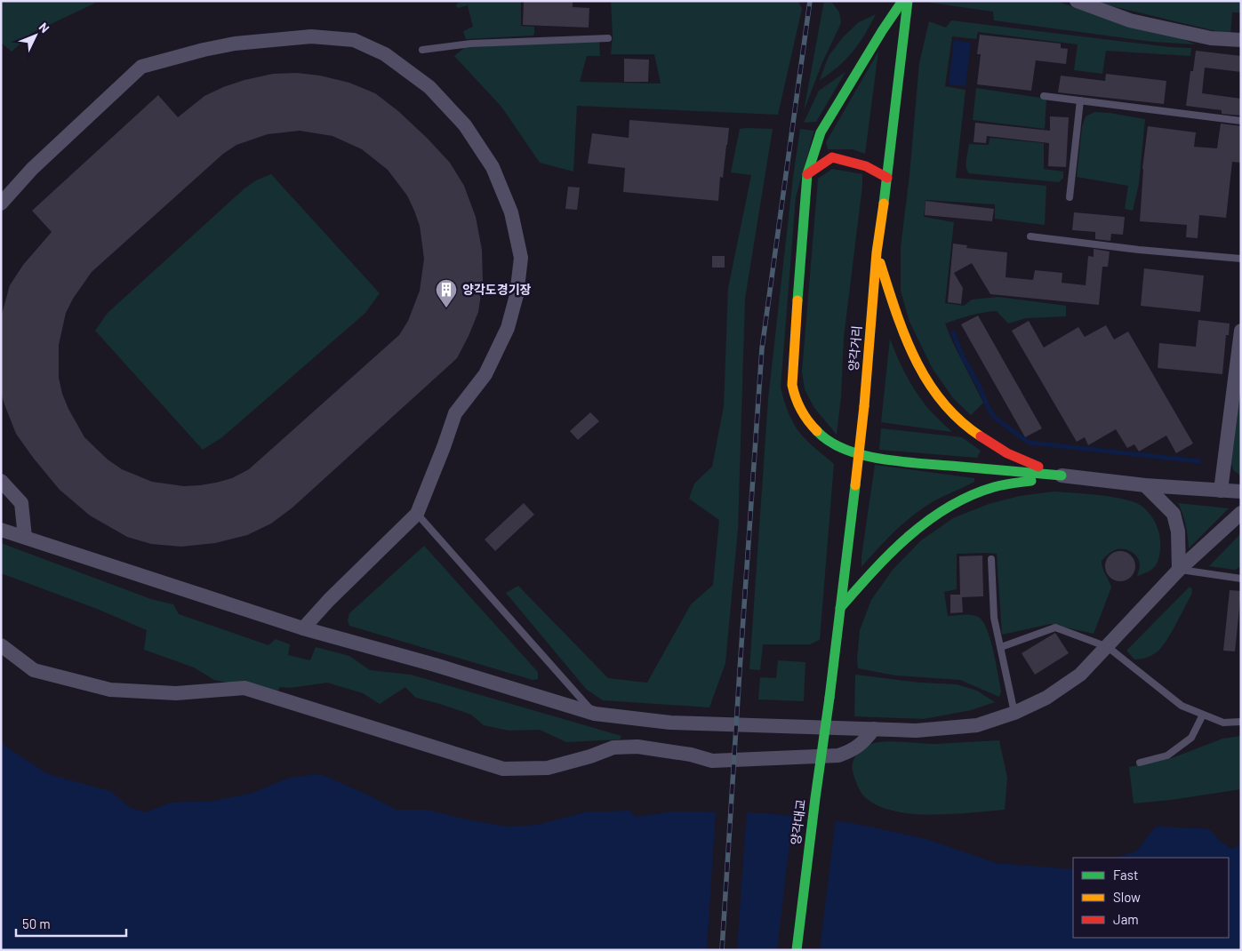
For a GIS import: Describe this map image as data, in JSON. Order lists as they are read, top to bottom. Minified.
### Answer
{"streets":{"main road":["양각거리","양각대교"]},"crossings":[["양각거리","양각대교"]],"places":{"building":["양각도경기장"]},"legend":["Fast","Slow","Jam"],"scale_bar":"50 m","north":"top right"}
